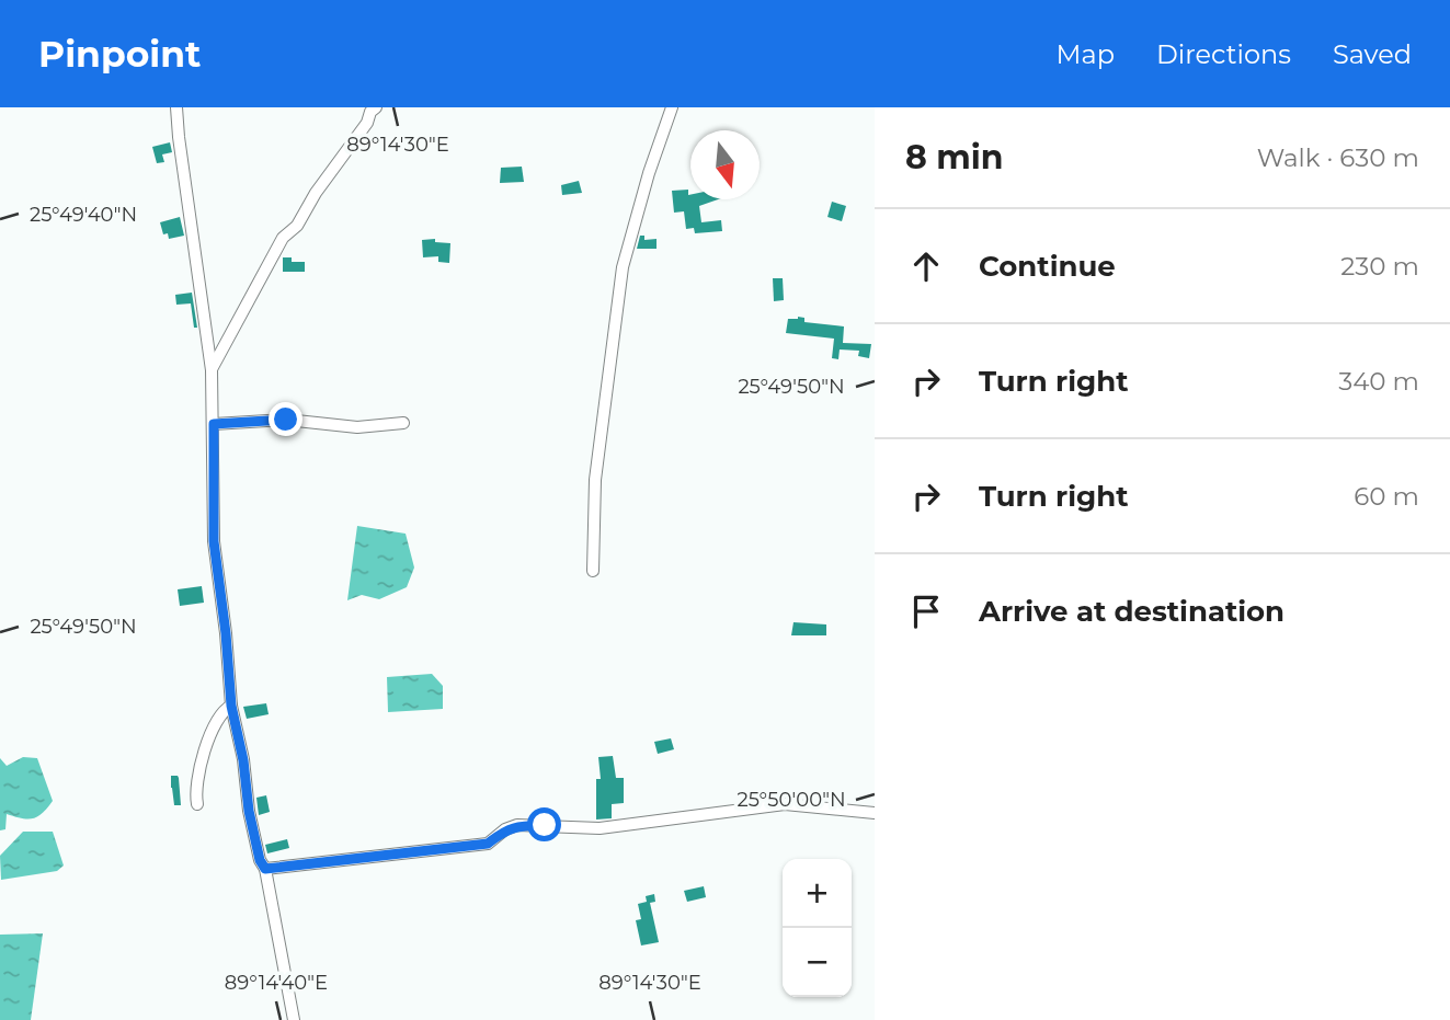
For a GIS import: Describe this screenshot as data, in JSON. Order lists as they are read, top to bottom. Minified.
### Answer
{"north":"bottom","page":{"header":"Pinpoint","nav":["Map","Directions","Saved"],"heading":["8 min","Walk · 630 m"],"list":[["Continue","230 m"],["Turn right","340 m"],["Turn right","60 m"],"Arrive at destination"],"map_buttons":["+","−"]},"coordinates":["89°14'30\"E","25°49'40\"N","25°49'50\"N","25°50'00\"N","89°14'40\"E"]}
